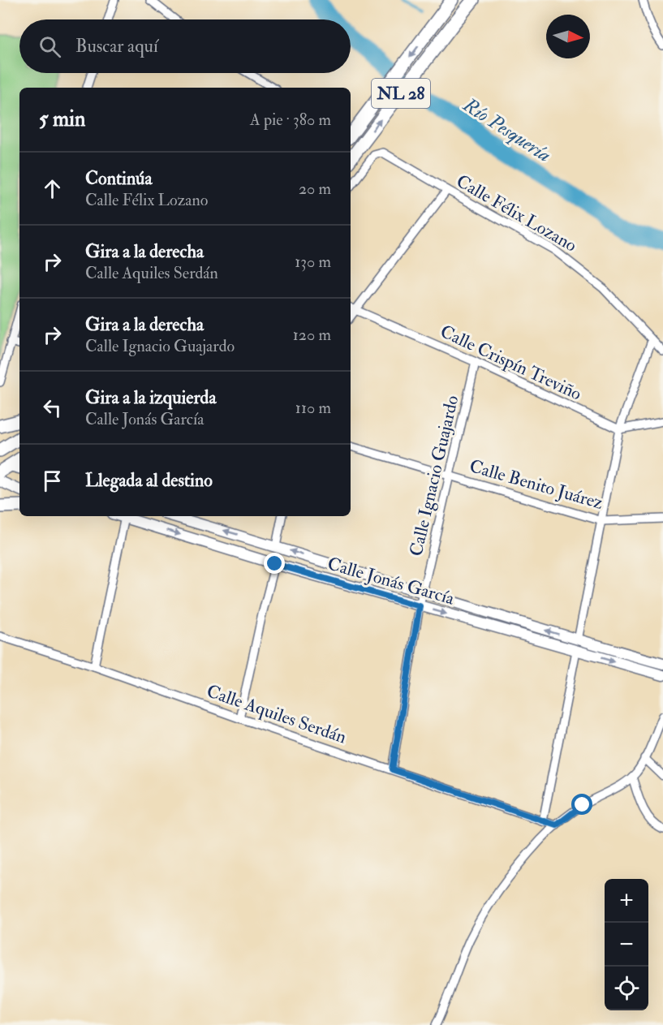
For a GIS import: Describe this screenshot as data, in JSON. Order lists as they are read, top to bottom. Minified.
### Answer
{"streets":{"main road":["NL 28"],"street":["Calle Félix Lozano","Calle Crispín Treviño","Calle Ignacio Guajardo","Calle Benito Juárez","Calle Jonás García","Calle Aquiles Serdán"]},"crossings":[["Calle Crispín Treviño","Calle Ignacio Guajardo"],["Calle Ignacio Guajardo","Calle Benito Juárez"],["Calle Ignacio Guajardo","Calle Jonás García"],["Calle Ignacio Guajardo","Calle Aquiles Serdán"]],"water":["Río Pesquería"],"north":"right","page":{"search":"Buscar aquí","heading":["5 min","A pie · 380 m"],"list":[["Continúa","Calle Félix Lozano","20 m"],["Gira a la derecha","Calle Aquiles Serdán","130 m"],["Gira a la derecha","Calle Ignacio Guajardo","120 m"],["Gira a la izquierda","Calle Jonás García","110 m"],"Llegada al destino"],"map_buttons":["+","−"]}}
